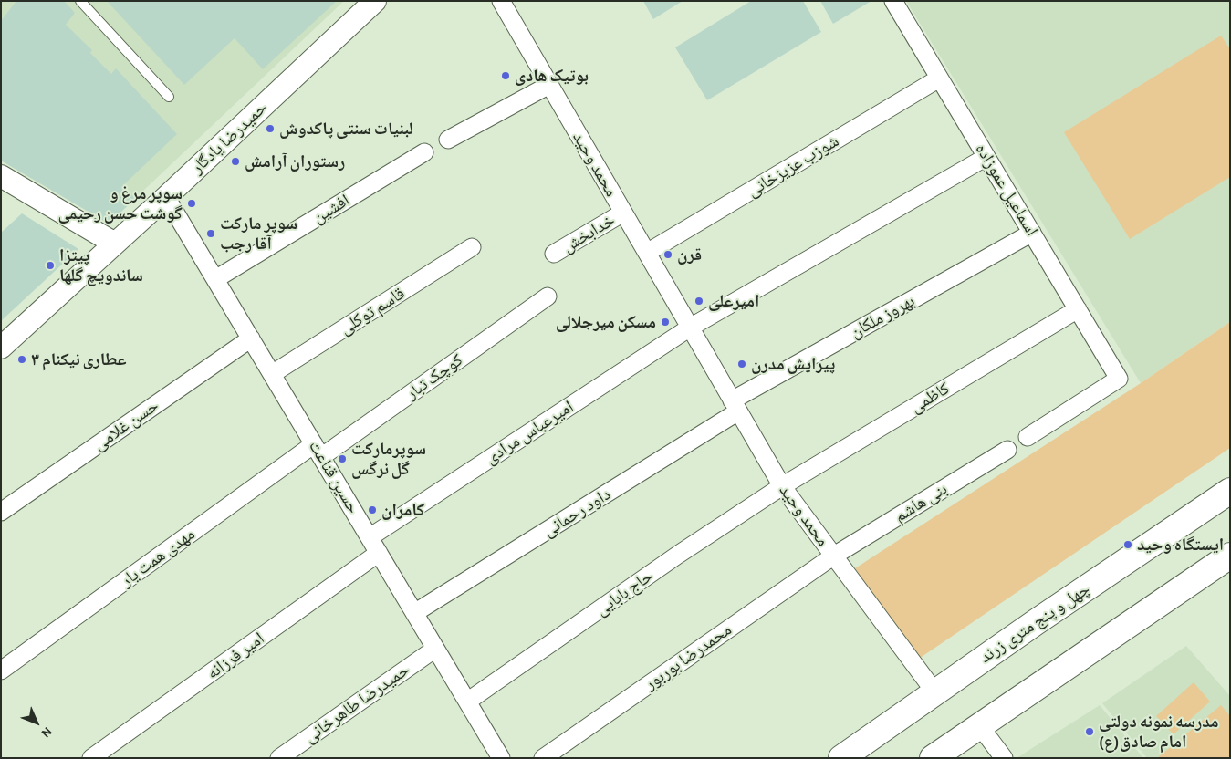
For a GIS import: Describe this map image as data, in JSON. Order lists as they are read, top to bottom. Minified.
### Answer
{"streets":{"main road":["چهل و پنج متری زرند"],"street":["حمیدرضا یادگار","محمد وحید","شوزب عزیزخانی","اسماعیل عموزاده","افشین","خدابخش","قاسم توکلی","بهروز ملکان","کوچک تبار","کاظمی","حسن غلامی","امیرعباس مرادی","حسین قناعت","بنی هاشم","داود رحمانی","مهدی همت یار","حاج بابایی","امیر فرزانه","محمدرضا بوربور","حمیدرضا طاهرخانی"]},"crossings":[["حمیدرضا یادگار","حسین قناعت"],["محمد وحید","شوزب عزیزخانی"],["محمد وحید","خدابخش"],["محمد وحید","بهروز ملکان"],["محمد وحید","کاظمی"],["محمد وحید","امیرعباس مرادی"],["محمد وحید","بنی هاشم"],["محمد وحید","داود رحمانی"],["محمد وحید","حاج بابایی"],["محمد وحید","چهل و پنج متری زرند"],["محمد وحید","محمدرضا بوربور"],["شوزب عزیزخانی","اسماعیل عموزاده"],["اسماعیل عموزاده","بهروز ملکان"],["اسماعیل عموزاده","کاظمی"],["افشین","حسین قناعت"],["قاسم توکلی","حسین قناعت"],["بهروز ملکان","داود رحمانی"],["کوچک تبار","حسین قناعت"],["کوچک تبار","مهدی همت یار"],["کاظمی","حاج بابایی"],["حسن غلامی","حسین قناعت"],["امیرعباس مرادی","حسین قناعت"],["حسین قناعت","داود رحمانی"],["حسین قناعت","مهدی همت یار"],["حسین قناعت","حاج بابایی"],["حسین قناعت","امیر فرزانه"],["حسین قناعت","حمیدرضا طاهرخانی"],["بنی هاشم","محمدرضا بوربور"]],"places":["بوتیک هادی","لبنیات سنتی پاکدوش","رستوران آرامش","سوپر مرغ و گوشت حسن رحیمی","سوپر مارکت آقا رجب","قرن","پیتزا ساندویچ گلها","امیرعلی","مسکن میرجلالی","عطاری نیکنام ۳","پیرایش مدرن","سوپرمارکت گل نرگس","کامران","ایستگاه وحید","مدرسه نمونه دولتی امام صادق(ع)"],"north":"bottom right"}
